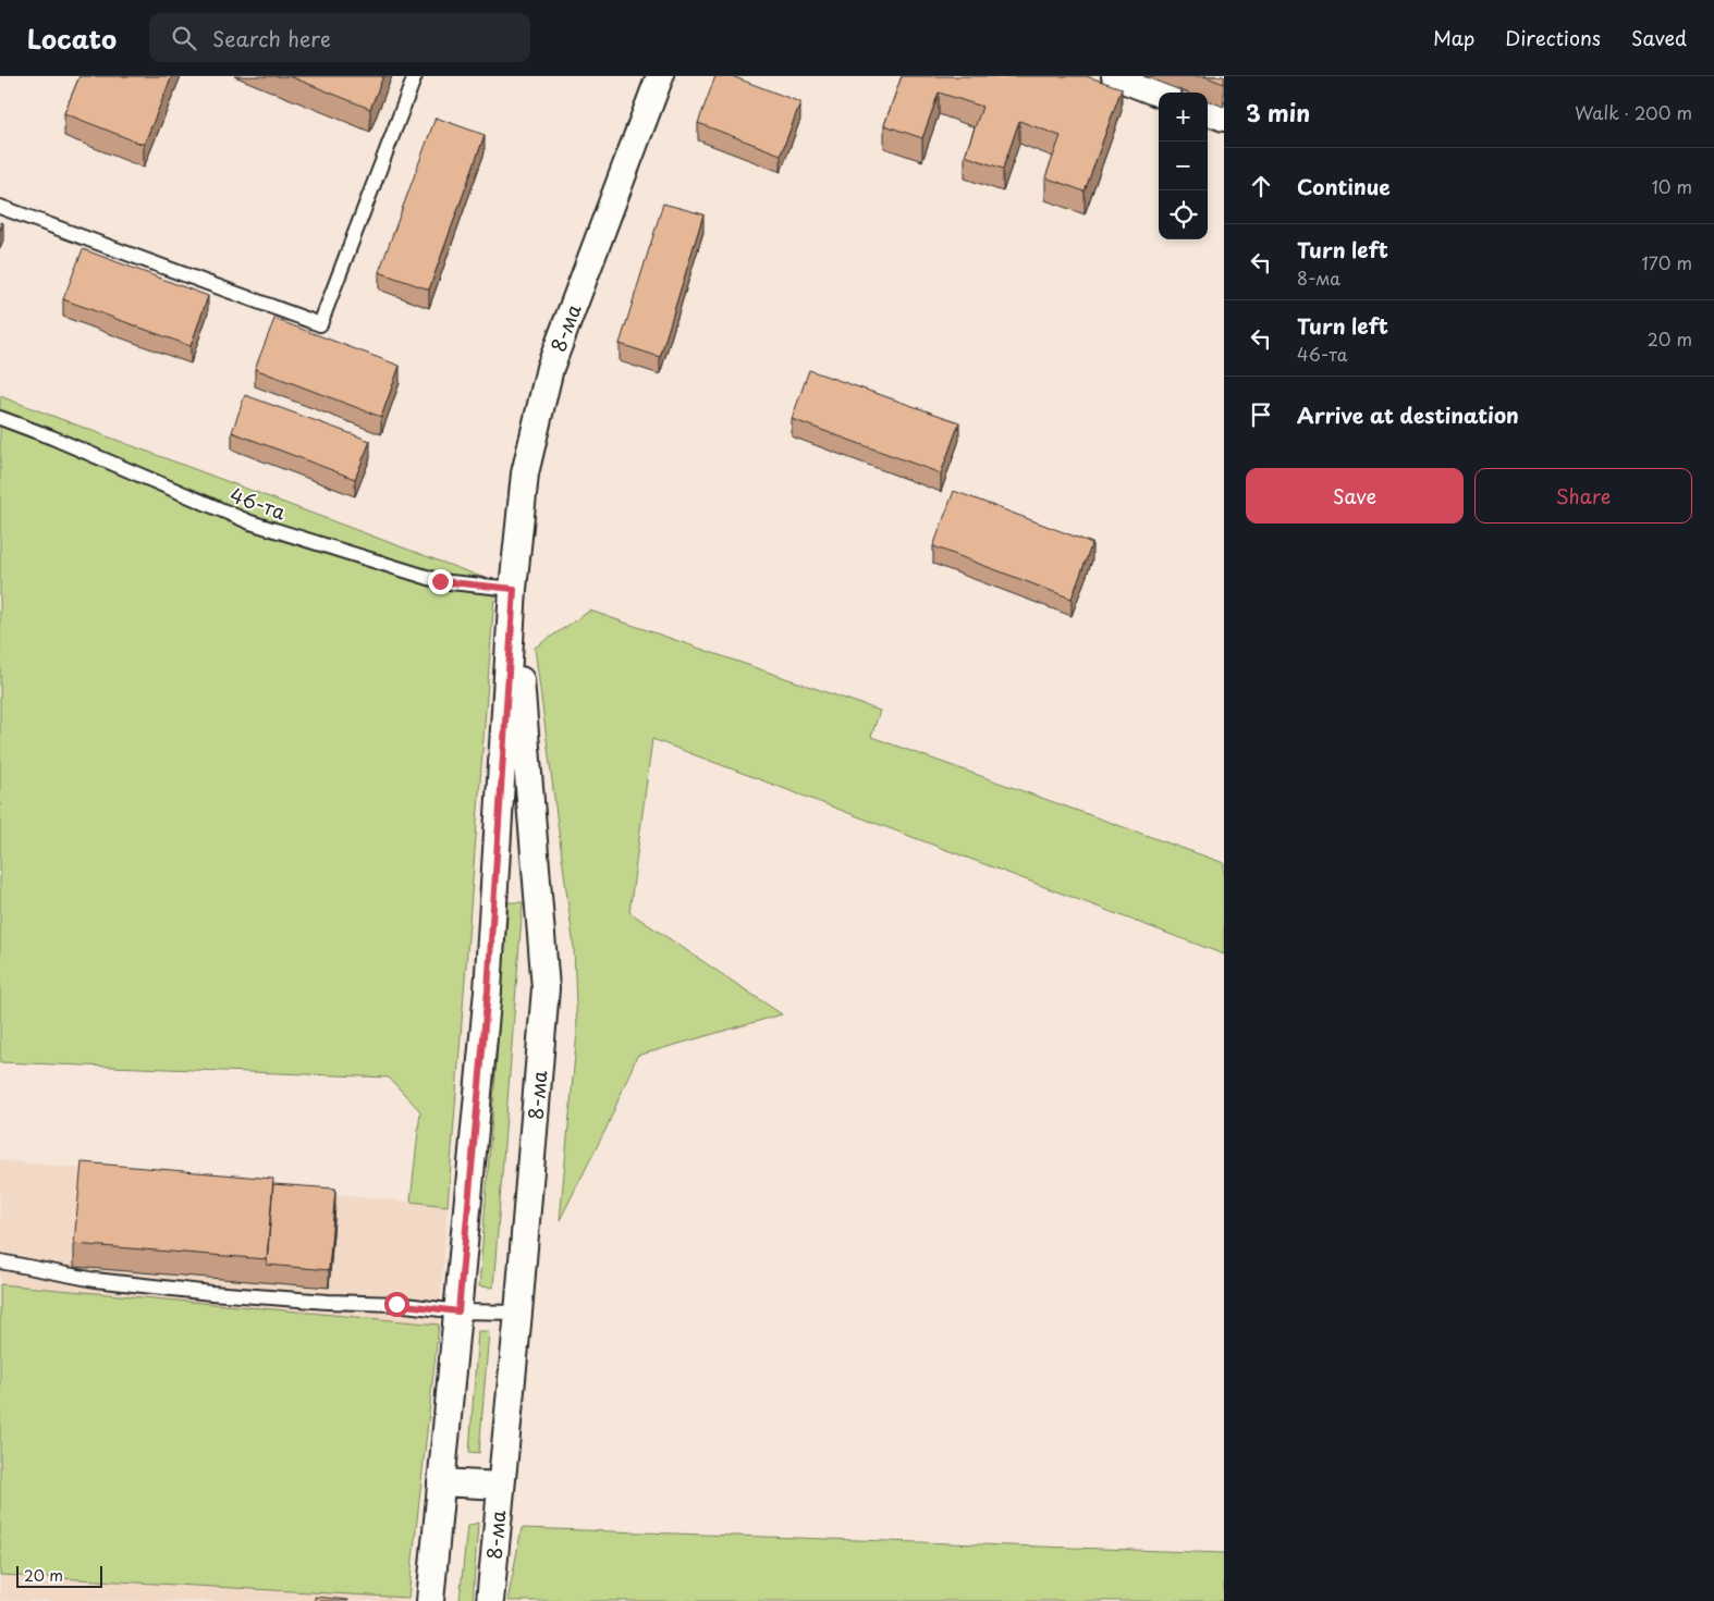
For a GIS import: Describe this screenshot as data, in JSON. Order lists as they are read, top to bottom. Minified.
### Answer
{"streets":{"street":["8-ма"],"lane":["46-та"]},"crossings":[["8-ма","46-та"]],"scale_bar":"20 m","page":{"header":"Locato","search":"Search here","nav":["Map","Directions","Saved"],"heading":["3 min","Walk · 200 m"],"map_buttons":["+","−"],"list":[["Continue","10 m"],["Turn left","8-ма","170 m"],["Turn left","46-та","20 m"],"Arrive at destination"],"buttons":["Save","Share"],"scale":"20 m"}}
